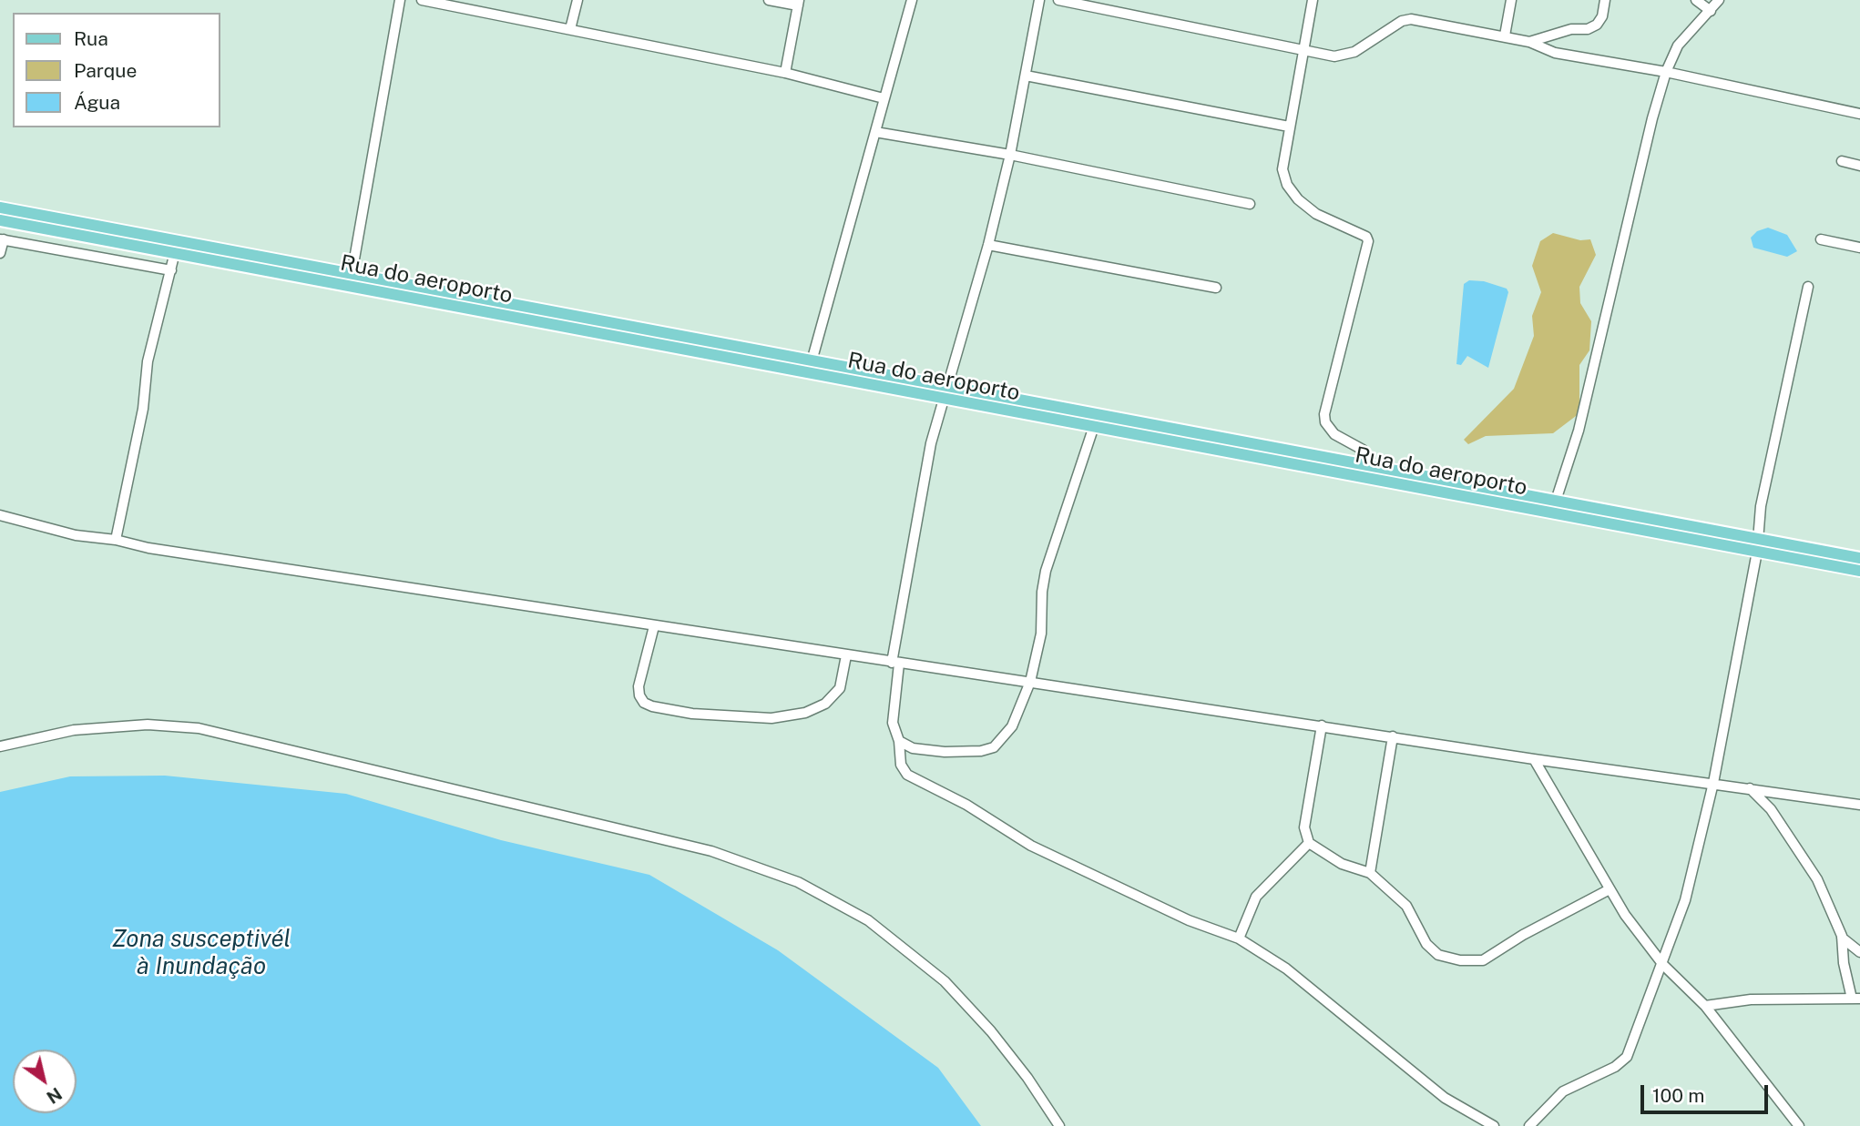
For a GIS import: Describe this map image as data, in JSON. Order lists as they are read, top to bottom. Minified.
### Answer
{"streets":{"main road":["Rua do aeroporto"]},"water":["Zona susceptivél à Inundação"],"legend":["Rua","Parque","Água"],"scale_bar":"100 m","north":"bottom right"}
